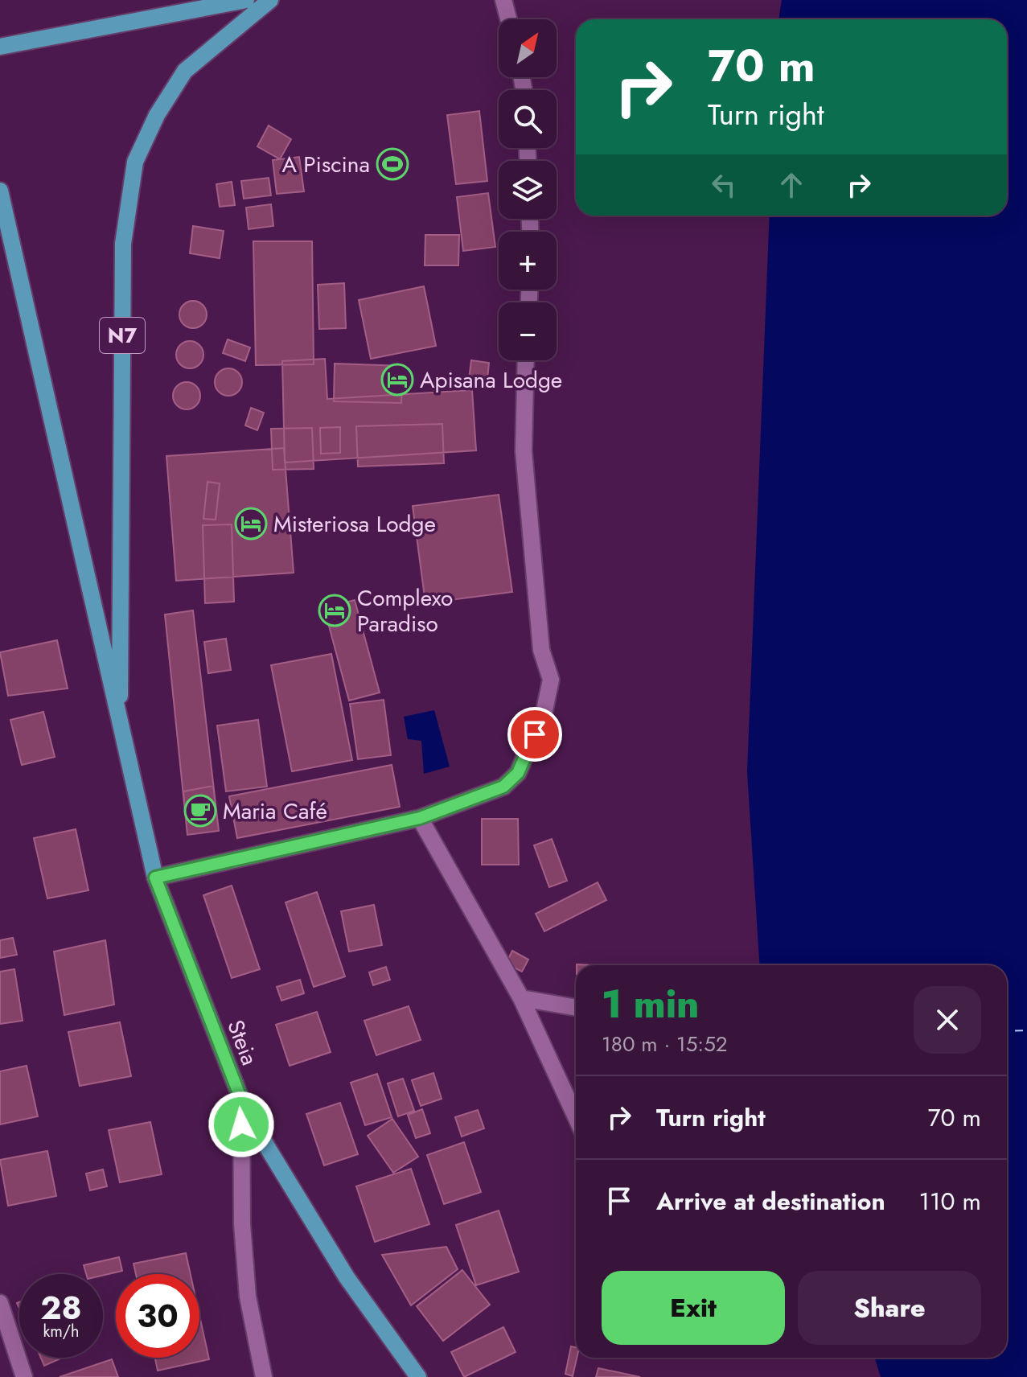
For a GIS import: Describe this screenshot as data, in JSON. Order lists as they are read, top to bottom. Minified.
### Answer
{"streets":{"main road":["N7","Steia"]},"crossings":[["N7","Steia"]],"places":{"sports":["A Piscina"],"hotel":["Apisana Lodge","Misteriosa Lodge","Complexo Paradiso"],"cafe":["Maria Café"]},"north":"top right","page":{"map_buttons":["+","−"],"turn":["70 m","Turn right"],"heading":["1 min","180 m · 15:52"],"list":[{"name":"Turn right","value":"70 m"},{"name":"Arrive at destination","value":"110 m"}],"buttons":["Exit","Share"],"speed":"28 km/h","limit":"30"}}
